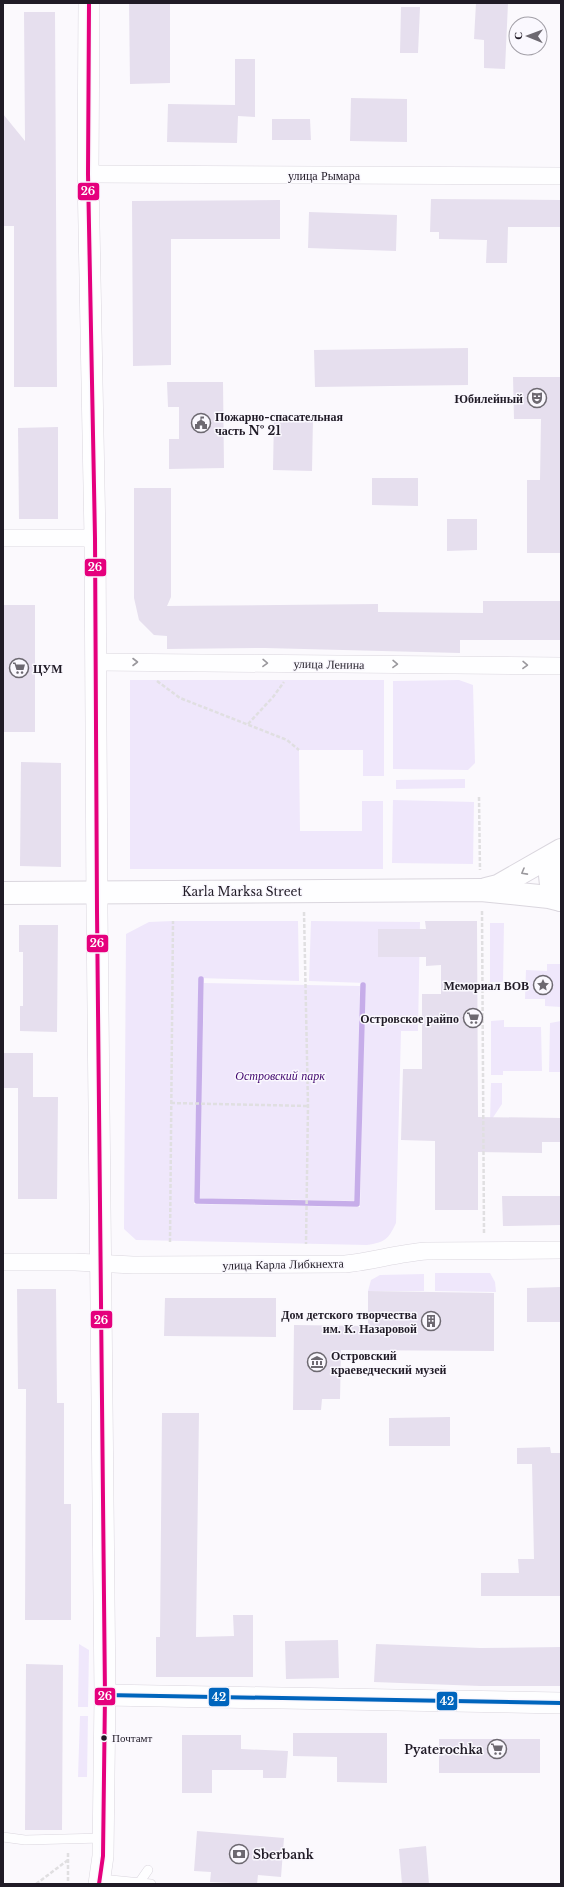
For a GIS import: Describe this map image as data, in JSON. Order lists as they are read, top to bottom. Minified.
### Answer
{"streets":{"main road":["Karla Marksa Street"],"street":["улица Рымара","улица Ленина","улица Карла Либкнехта"]},"one_way":["улица Ленина"],"parks":["Островский парк"],"places":{"theatre":["Юбилейный"],"public building":["Пожарно-спасательная часть № 21"],"supermarket":["ЦУМ","Островское райпо","Pyaterochka"],"place":["Мемориал ВОВ"],"building":["Дом детского творчества им. К. Назаровой"],"museum":["Островский краеведческий музей"],"other":["Почтамт"],"bank":["Sberbank"]},"lines":["transit line 26","transit line 42"],"north":"left"}
